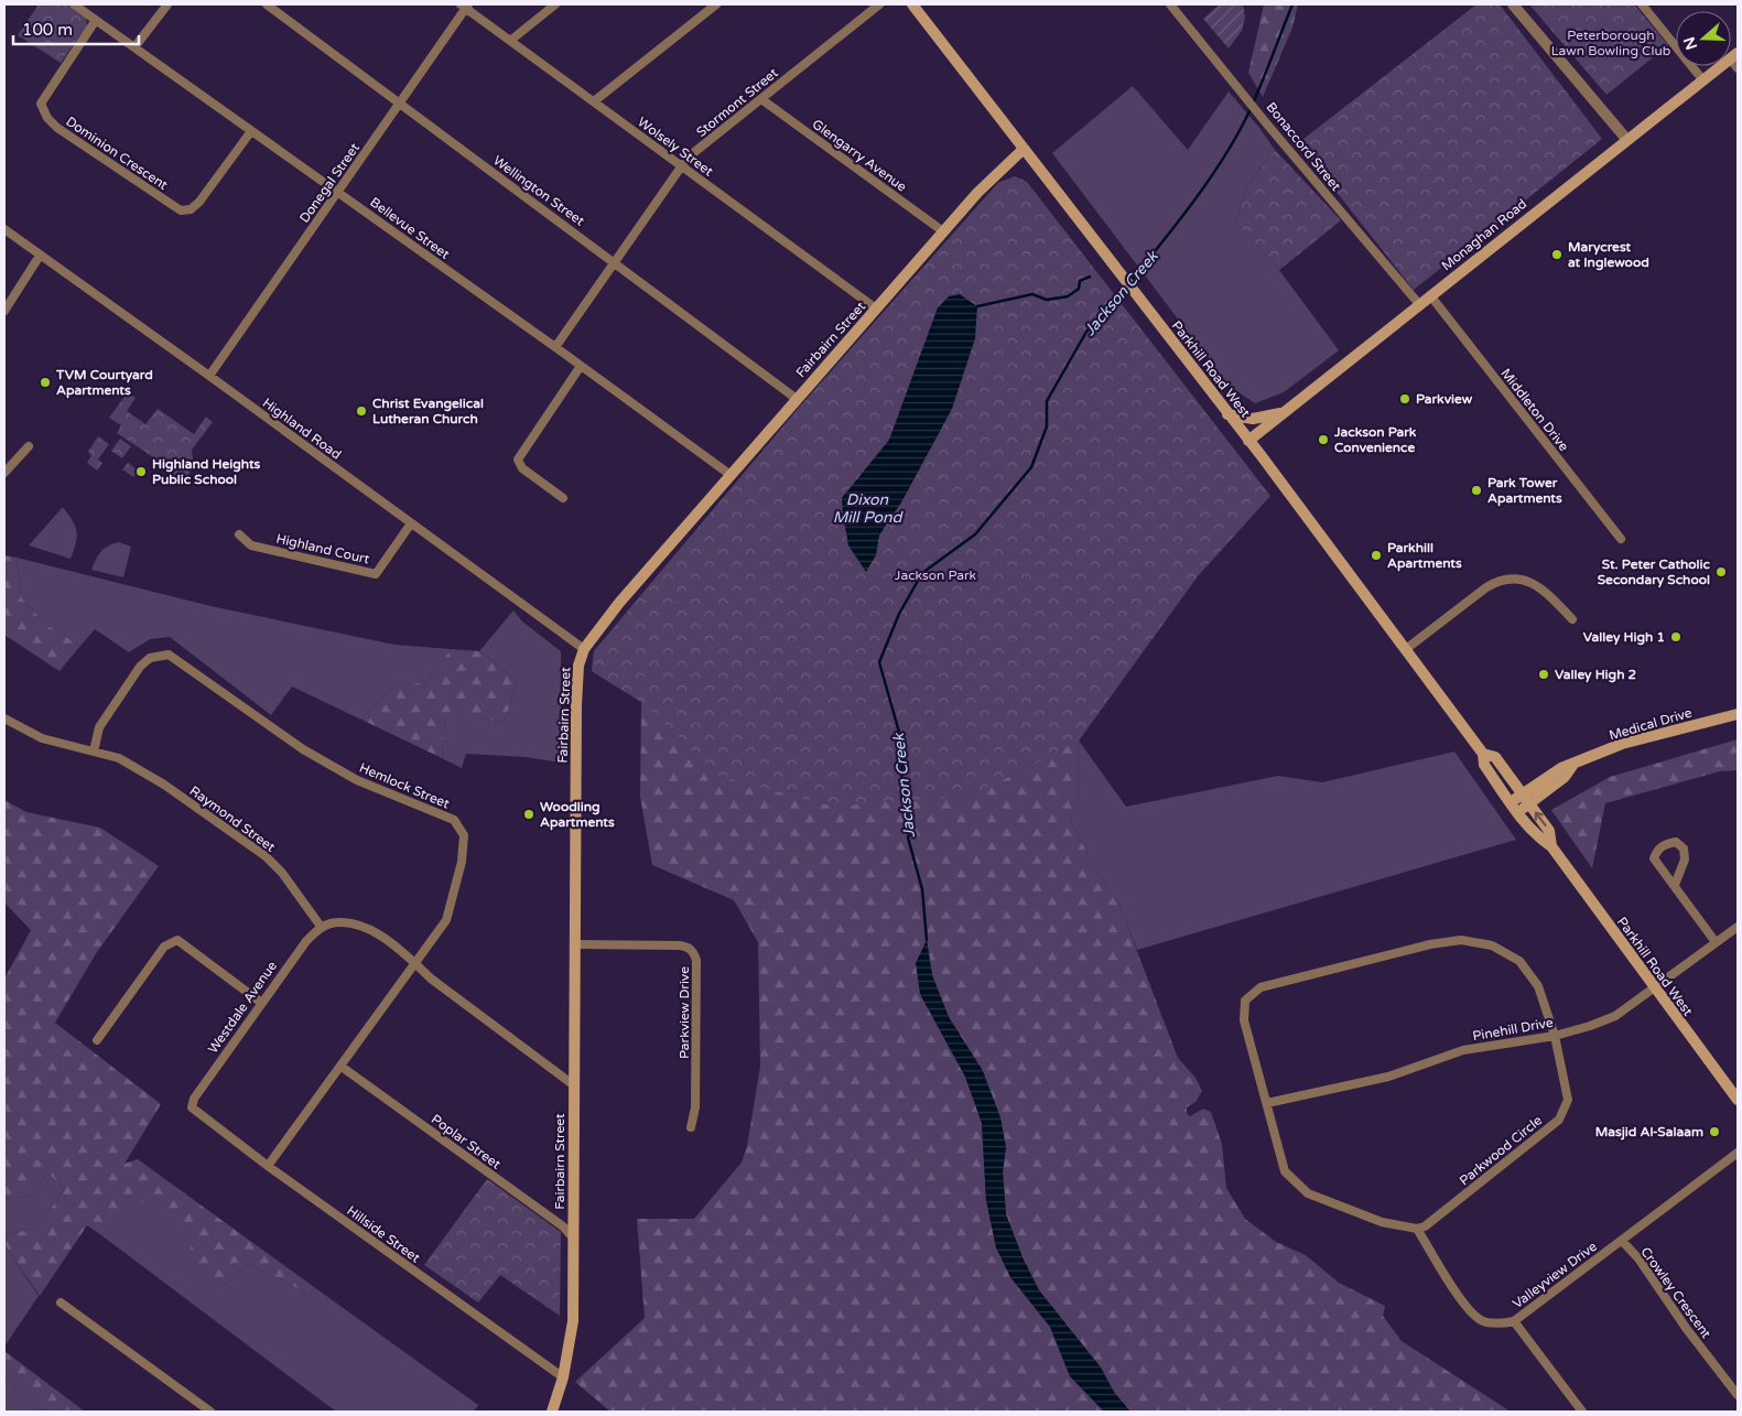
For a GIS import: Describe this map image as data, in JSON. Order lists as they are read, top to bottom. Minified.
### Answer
{"streets":{"main road":["Monaghan Road","Fairbairn Street","Parkhill Road West","Medical Drive"],"street":["Stormont Street","Wolsely Street","Bonaccord Street","Dominion Crescent","Glengarry Avenue","Donegal Street","Wellington Street","Bellevue Street","Middleton Drive","Highland Road","Highland Court","Hemlock Street","Raymond Street","Westdale Avenue","Parkview Drive","Pinehill Drive","Poplar Street","Parkwood Circle","Hillside Street","Valleyview Drive","Crowley Crescent"]},"crossings":[["Stormont Street","Wolsely Street"],["Stormont Street","Glengarry Avenue"],["Stormont Street","Wellington Street"],["Stormont Street","Bellevue Street"],["Wolsely Street","Donegal Street"],["Wolsely Street","Fairbairn Street"],["Bonaccord Street","Monaghan Road"],["Dominion Crescent","Bellevue Street"],["Glengarry Avenue","Fairbairn Street"],["Donegal Street","Wellington Street"],["Donegal Street","Bellevue Street"],["Donegal Street","Highland Road"],["Wellington Street","Fairbairn Street"],["Bellevue Street","Fairbairn Street"],["Monaghan Road","Parkhill Road West"],["Monaghan Road","Middleton Drive"],["Fairbairn Street","Parkhill Road West"],["Fairbairn Street","Highland Road"],["Fairbairn Street","Parkview Drive"],["Fairbairn Street","Poplar Street"],["Fairbairn Street","Hillside Street"],["Parkhill Road West","Medical Drive"],["Parkhill Road West","Pinehill Drive"],["Highland Road","Highland Court"],["Hemlock Street","Raymond Street"],["Hemlock Street","Poplar Street"],["Hemlock Street","Hillside Street"],["Raymond Street","Westdale Avenue"],["Westdale Avenue","Hillside Street"],["Pinehill Drive","Parkwood Circle"],["Valleyview Drive","Crowley Crescent"]],"water":["Jackson Creek","Dixon Mill Pond"],"parks":["Peterborough Lawn Bowling Club","Jackson Park"],"places":["Marycrest at Inglewood","TVM Courtyard Apartments","Parkview","Christ Evangelical Lutheran Church","Jackson Park Convenience","Highland Heights Public School","Park Tower Apartments","Parkhill Apartments","St. Peter Catholic Secondary School","Valley High 1","Valley High 2","Woodling Apartments","Masjid Al-Salaam"],"scale_bar":"100 m","north":"left"}
